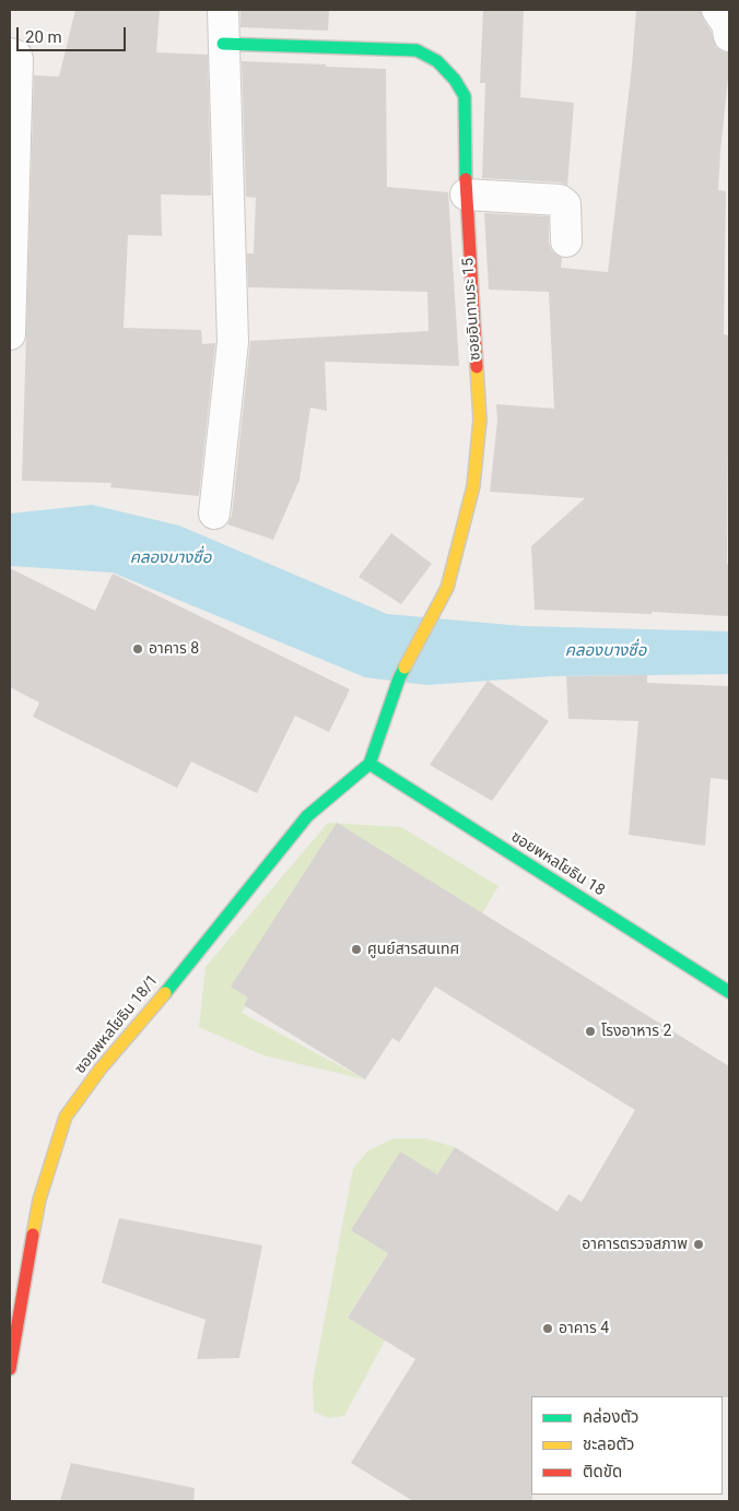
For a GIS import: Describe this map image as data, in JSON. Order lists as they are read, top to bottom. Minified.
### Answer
{"streets":{"street":["ซอยอินทามระ 15","ซอยพหลโยธิน 18","ซอยพหลโยธิน 18/1"]},"crossings":[["ซอยอินทามระ 15","ซอยพหลโยธิน 18"],["ซอยอินทามระ 15","ซอยพหลโยธิน 18/1"],["ซอยพหลโยธิน 18","ซอยพหลโยธิน 18/1"]],"water":["คลองบางซื่อ"],"places":["อาคาร 8","ศูนย์สารสนเทศ","โรงอาหาร 2","อาคารตรวจสภาพ","อาคาร 4"],"legend":["คล่องตัว","ชะลอตัว","ติดขัด"],"scale_bar":"20 m"}
